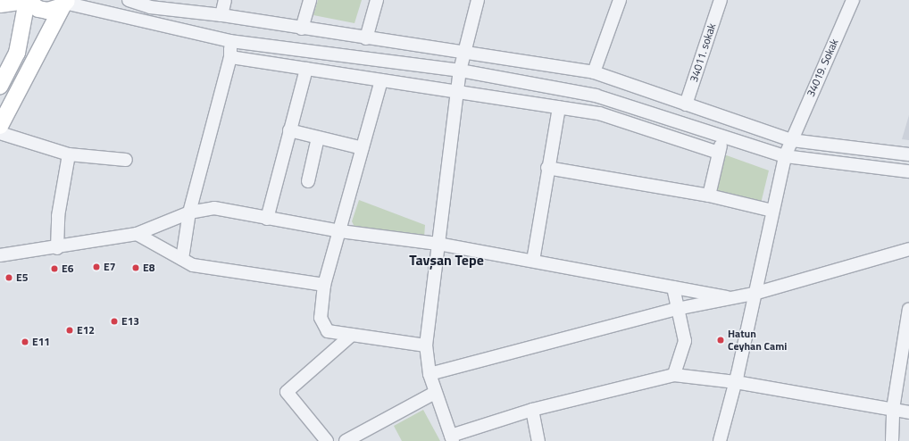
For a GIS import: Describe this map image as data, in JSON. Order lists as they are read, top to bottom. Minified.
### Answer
{"streets":{"street":["34011. sokak","34019. Sokak"]},"districts":["Tavşan Tepe"],"places":["E7","E8","E6","E5","E13","E12","Hatun Ceyhan Cami","E11"]}
